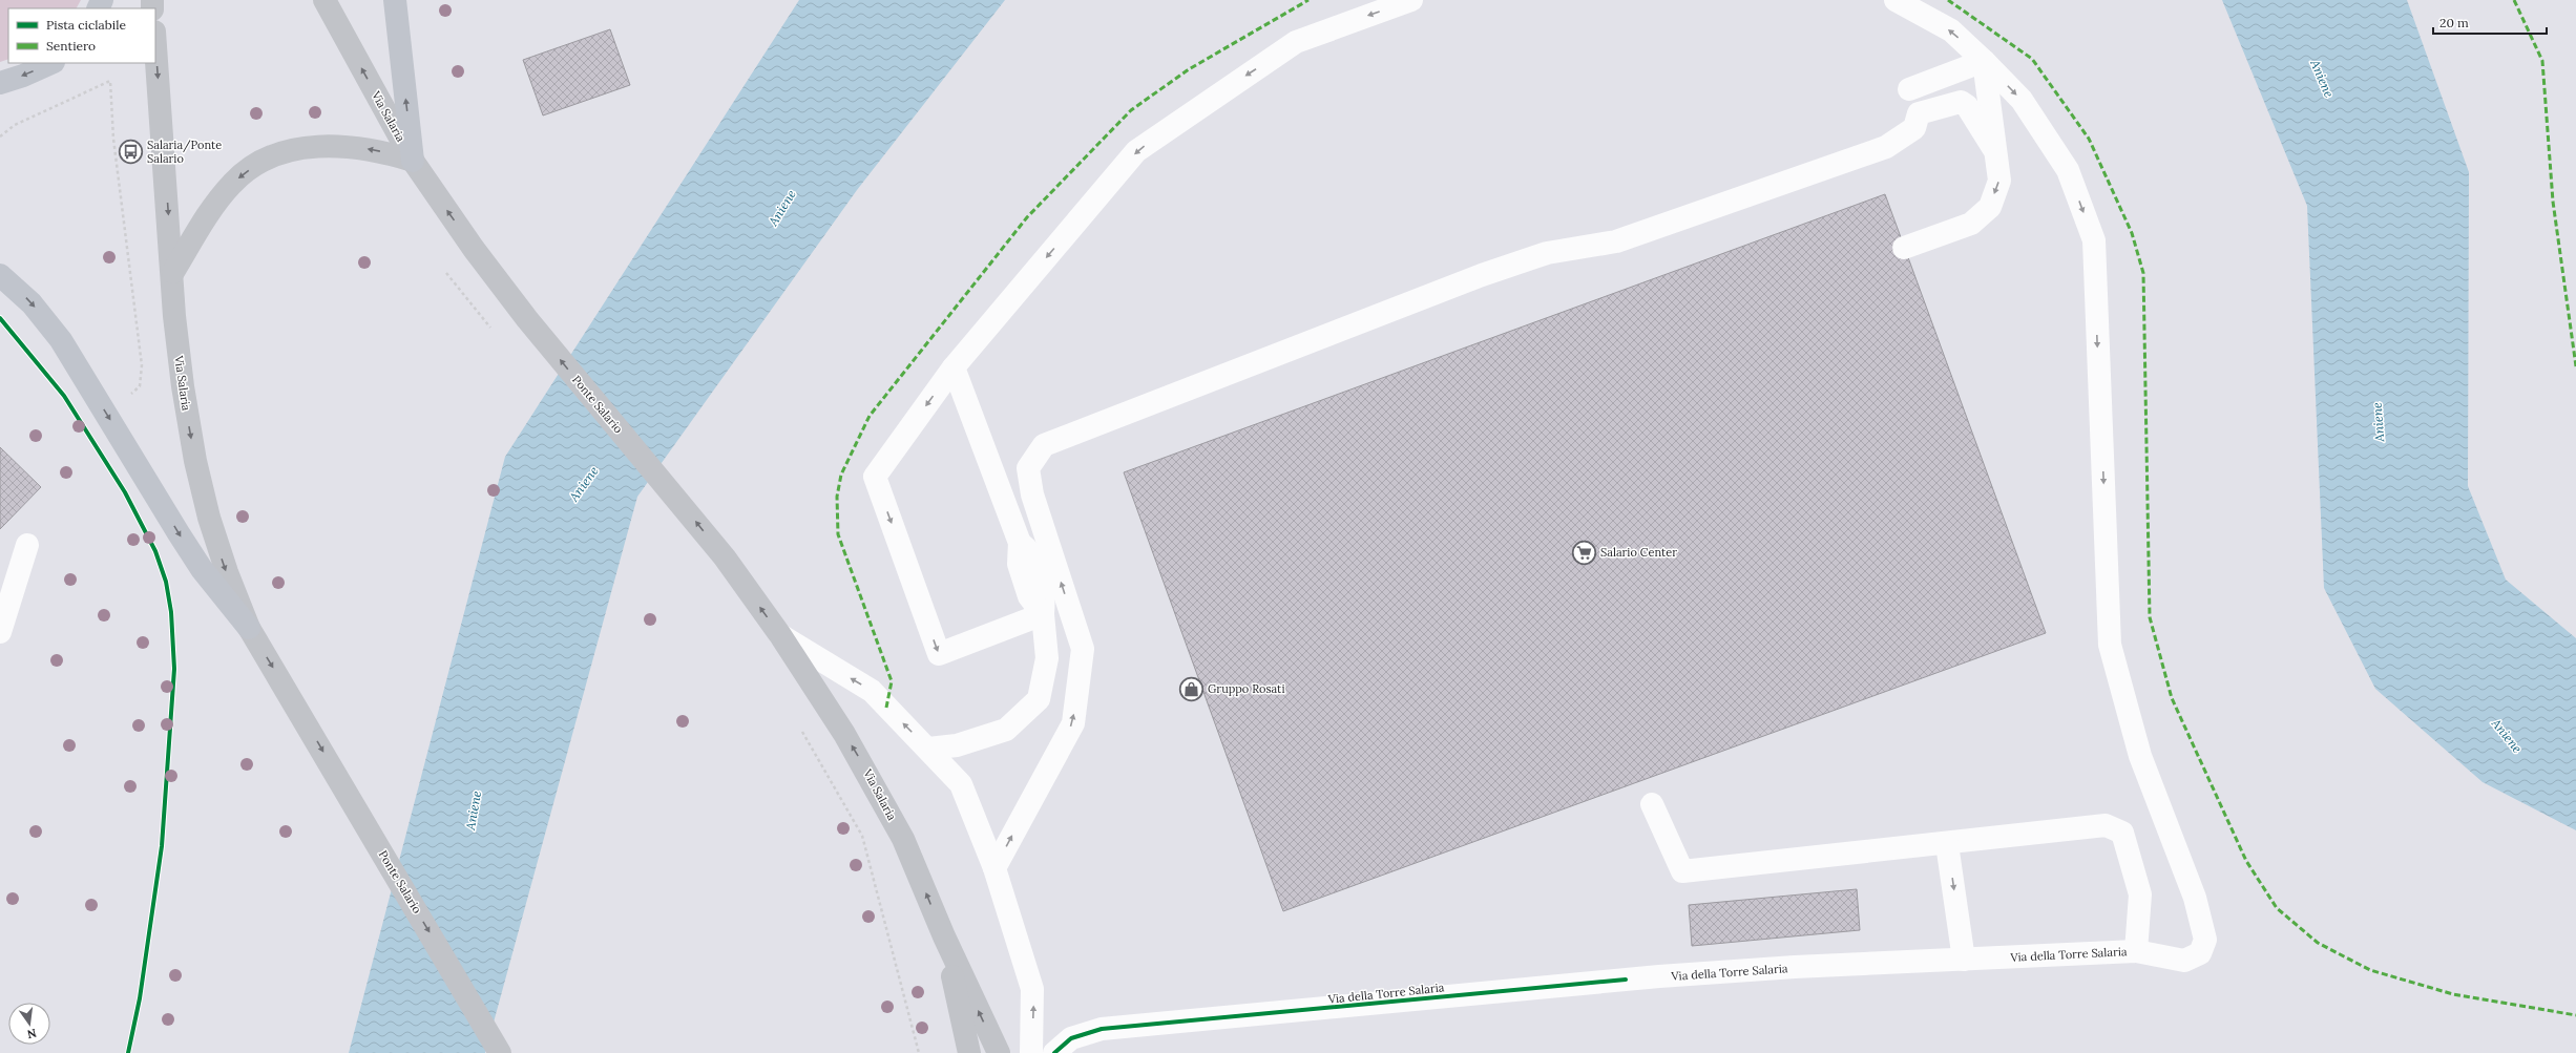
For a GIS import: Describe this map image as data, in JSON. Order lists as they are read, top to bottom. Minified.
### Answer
{"streets":{"main road":["Via Salaria","Ponte Salario"],"street":["Via della Torre Salaria"]},"crossings":[["Via Salaria","Ponte Salario"]],"water":["Aniene"],"places":{"bus stop":["Salaria/Ponte Salario"],"supermarket":["Salario Center"],"shop":["Gruppo Rosati"]},"legend":["Pista ciclabile","Sentiero"],"scale_bar":"20 m","north":"bottom"}
